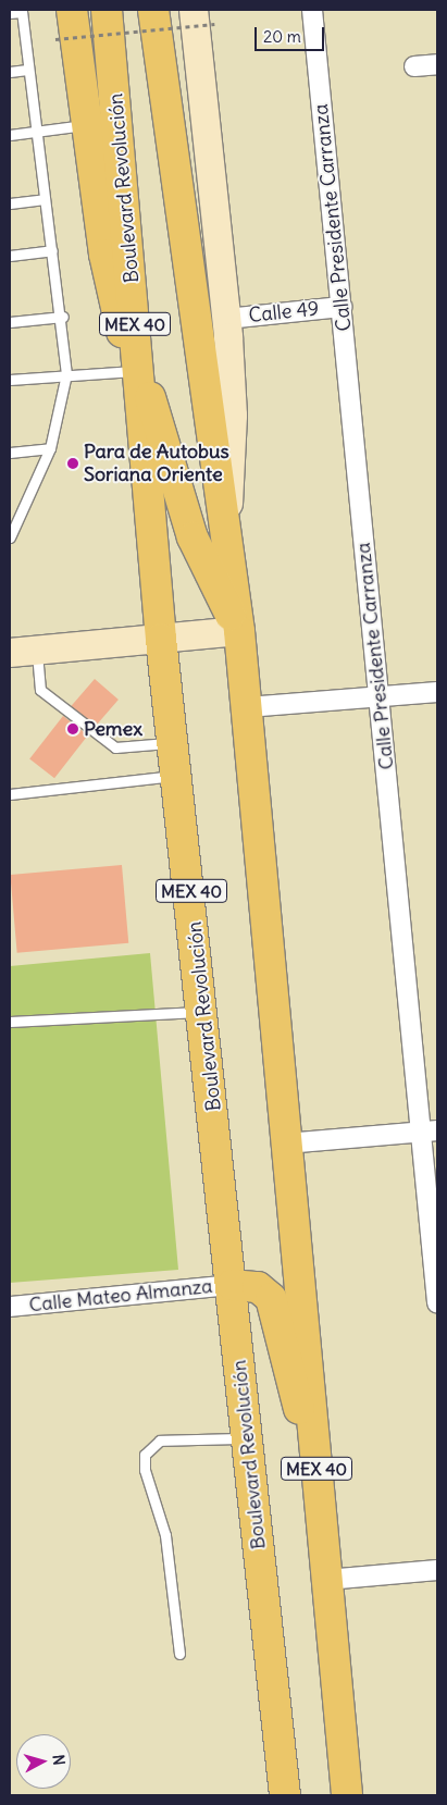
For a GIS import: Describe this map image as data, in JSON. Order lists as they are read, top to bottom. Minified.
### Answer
{"streets":{"main road":["Boulevard Revolución","MEX 40"],"street":["Calle Presidente Carranza","Calle 49","Calle Mateo Almanza"]},"crossings":[["Boulevard Revolución","Calle Mateo Almanza"],["Calle Presidente Carranza","Calle 49"]],"places":["Para de Autobus Soriana Oriente","Pemex"],"scale_bar":"20 m","north":"right"}
